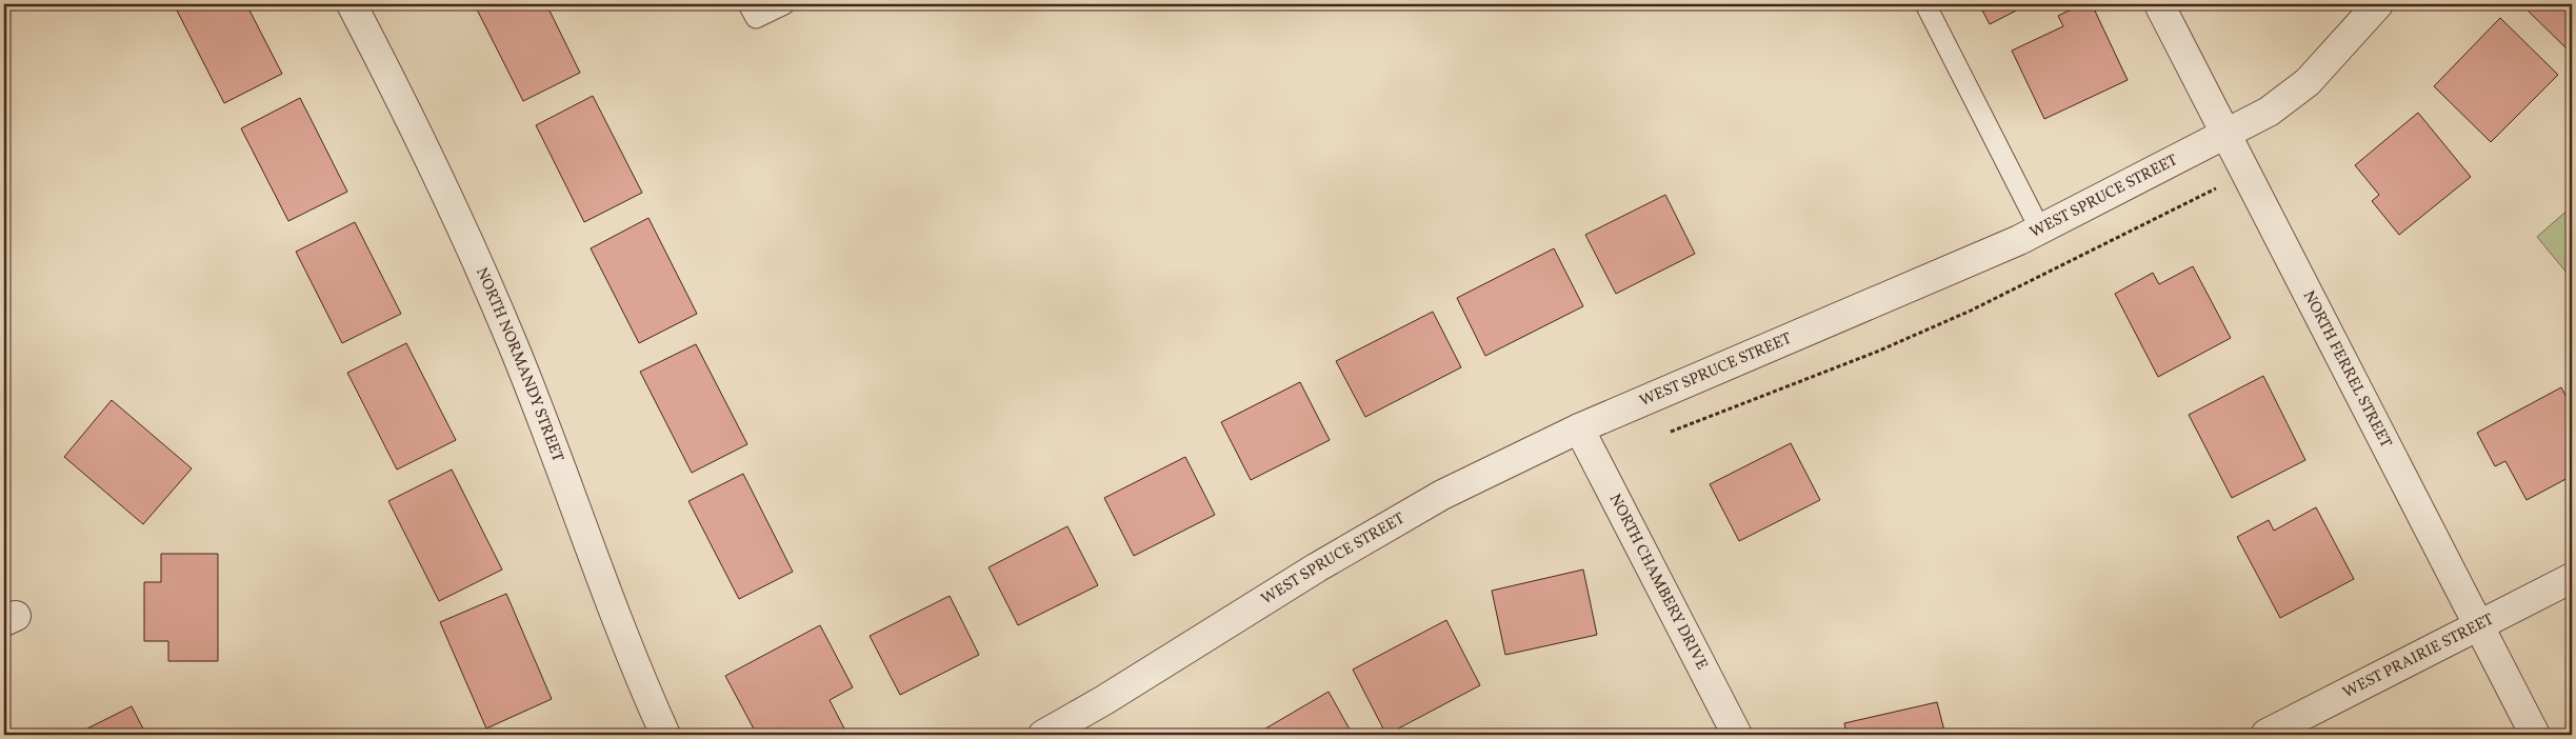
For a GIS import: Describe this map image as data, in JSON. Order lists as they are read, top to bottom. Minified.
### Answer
{"streets":{"street":["WEST SPRUCE STREET","NORTH NORMANDY STREET","NORTH FERREL STREET","NORTH CHAMBERY DRIVE","WEST PRAIRIE STREET"]},"crossings":[["WEST SPRUCE STREET","NORTH FERREL STREET"],["WEST SPRUCE STREET","NORTH CHAMBERY DRIVE"],["NORTH FERREL STREET","WEST PRAIRIE STREET"]]}
